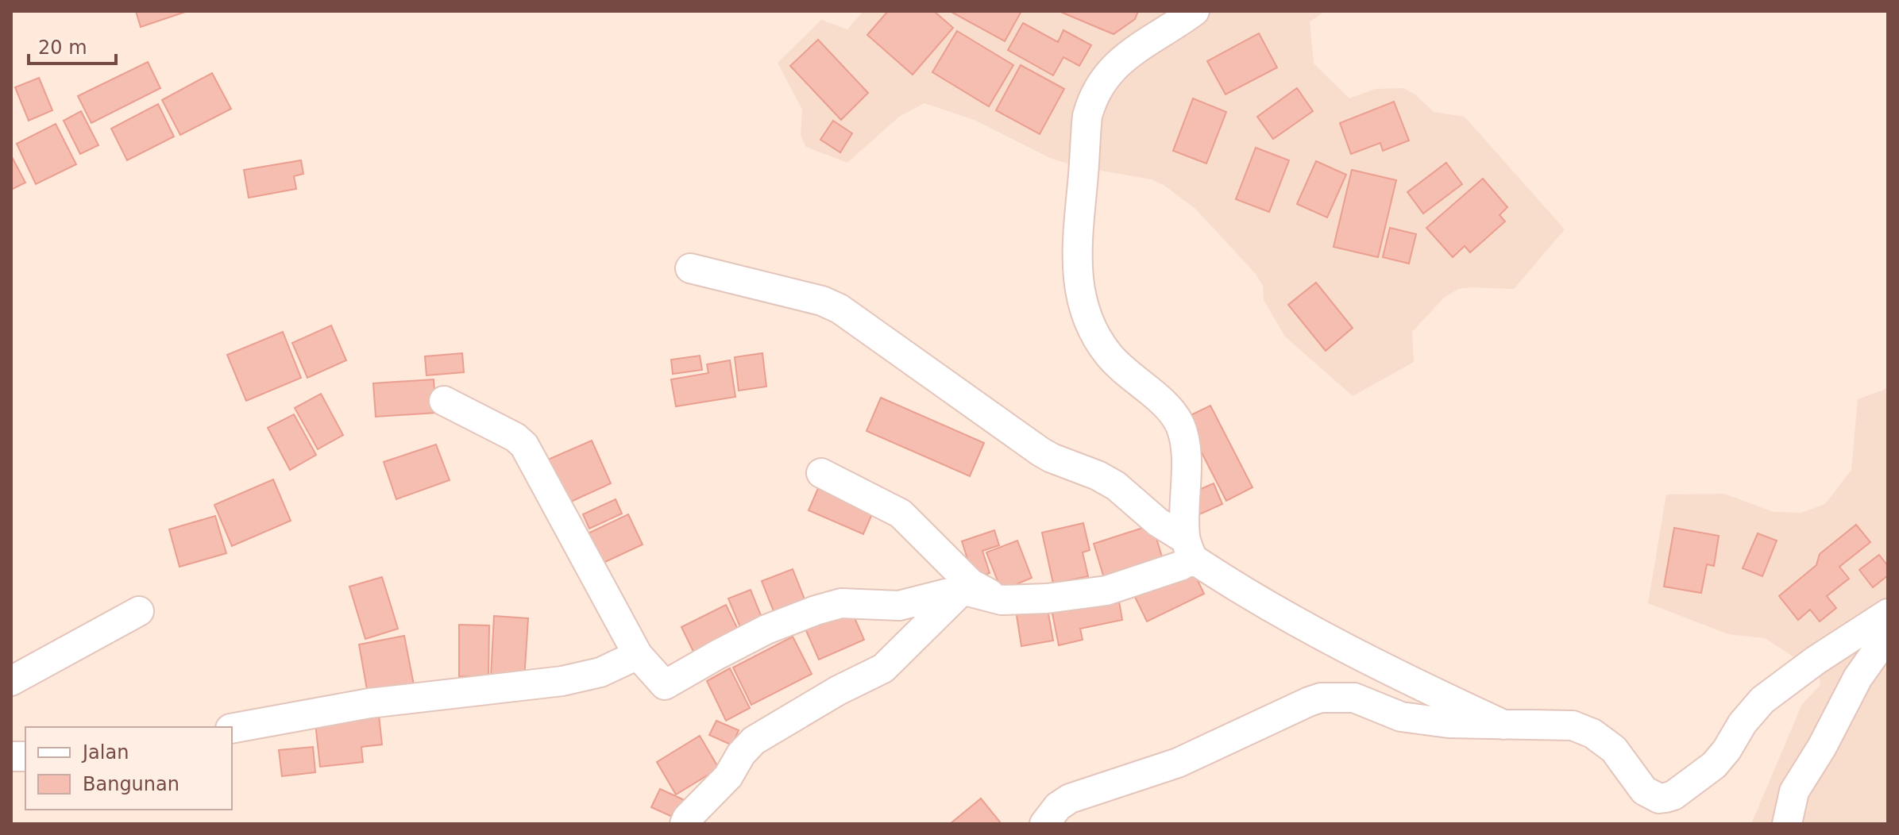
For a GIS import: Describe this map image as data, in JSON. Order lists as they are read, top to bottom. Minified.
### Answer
{"legend":["Jalan","Bangunan"],"scale_bar":"20 m"}
